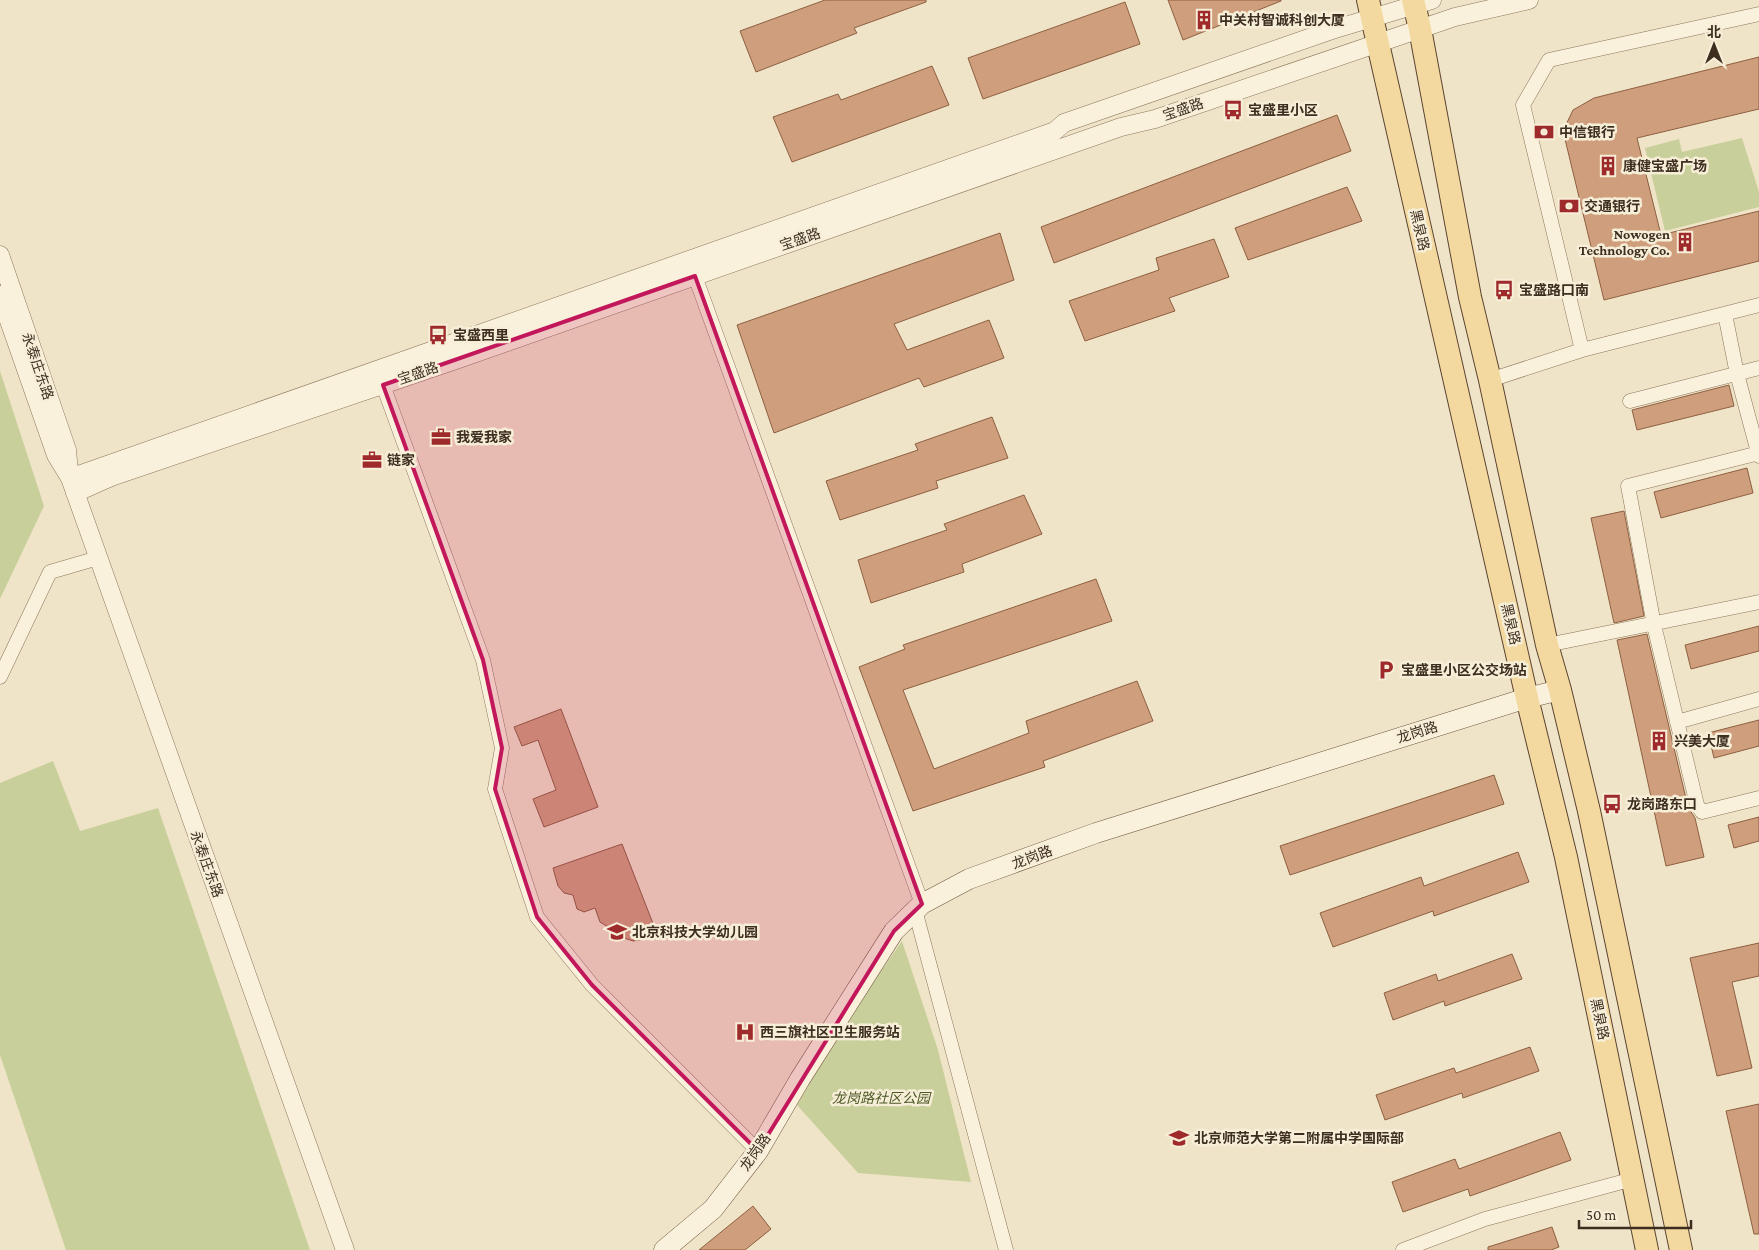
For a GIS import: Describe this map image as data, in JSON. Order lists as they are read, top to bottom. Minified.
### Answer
{"streets":{"main road":["黑泉路","龙岗路"],"street":["宝盛路","永泰庄东路"]},"crossings":[["宝盛路","黑泉路"],["宝盛路","永泰庄东路"],["黑泉路","龙岗路"]],"parks":["龙岗路社区公园"],"places":{"building":["中关村智诚科创大厦","康健宝盛广场","Nowogen Technology Co.","兴美大厦"],"bus stop":["宝盛里小区","宝盛路口南","宝盛西里","龙岗路东口"],"bank":["中信银行","交通银行"],"office":["我爱我家","链家"],"parking":["宝盛里小区公交场站"],"school or university":["北京科技大学幼儿园","北京师范大学第二附属中学国际部"],"hospital":["西三旗社区卫生服务站"]},"scale_bar":"50 m","north":"top"}
